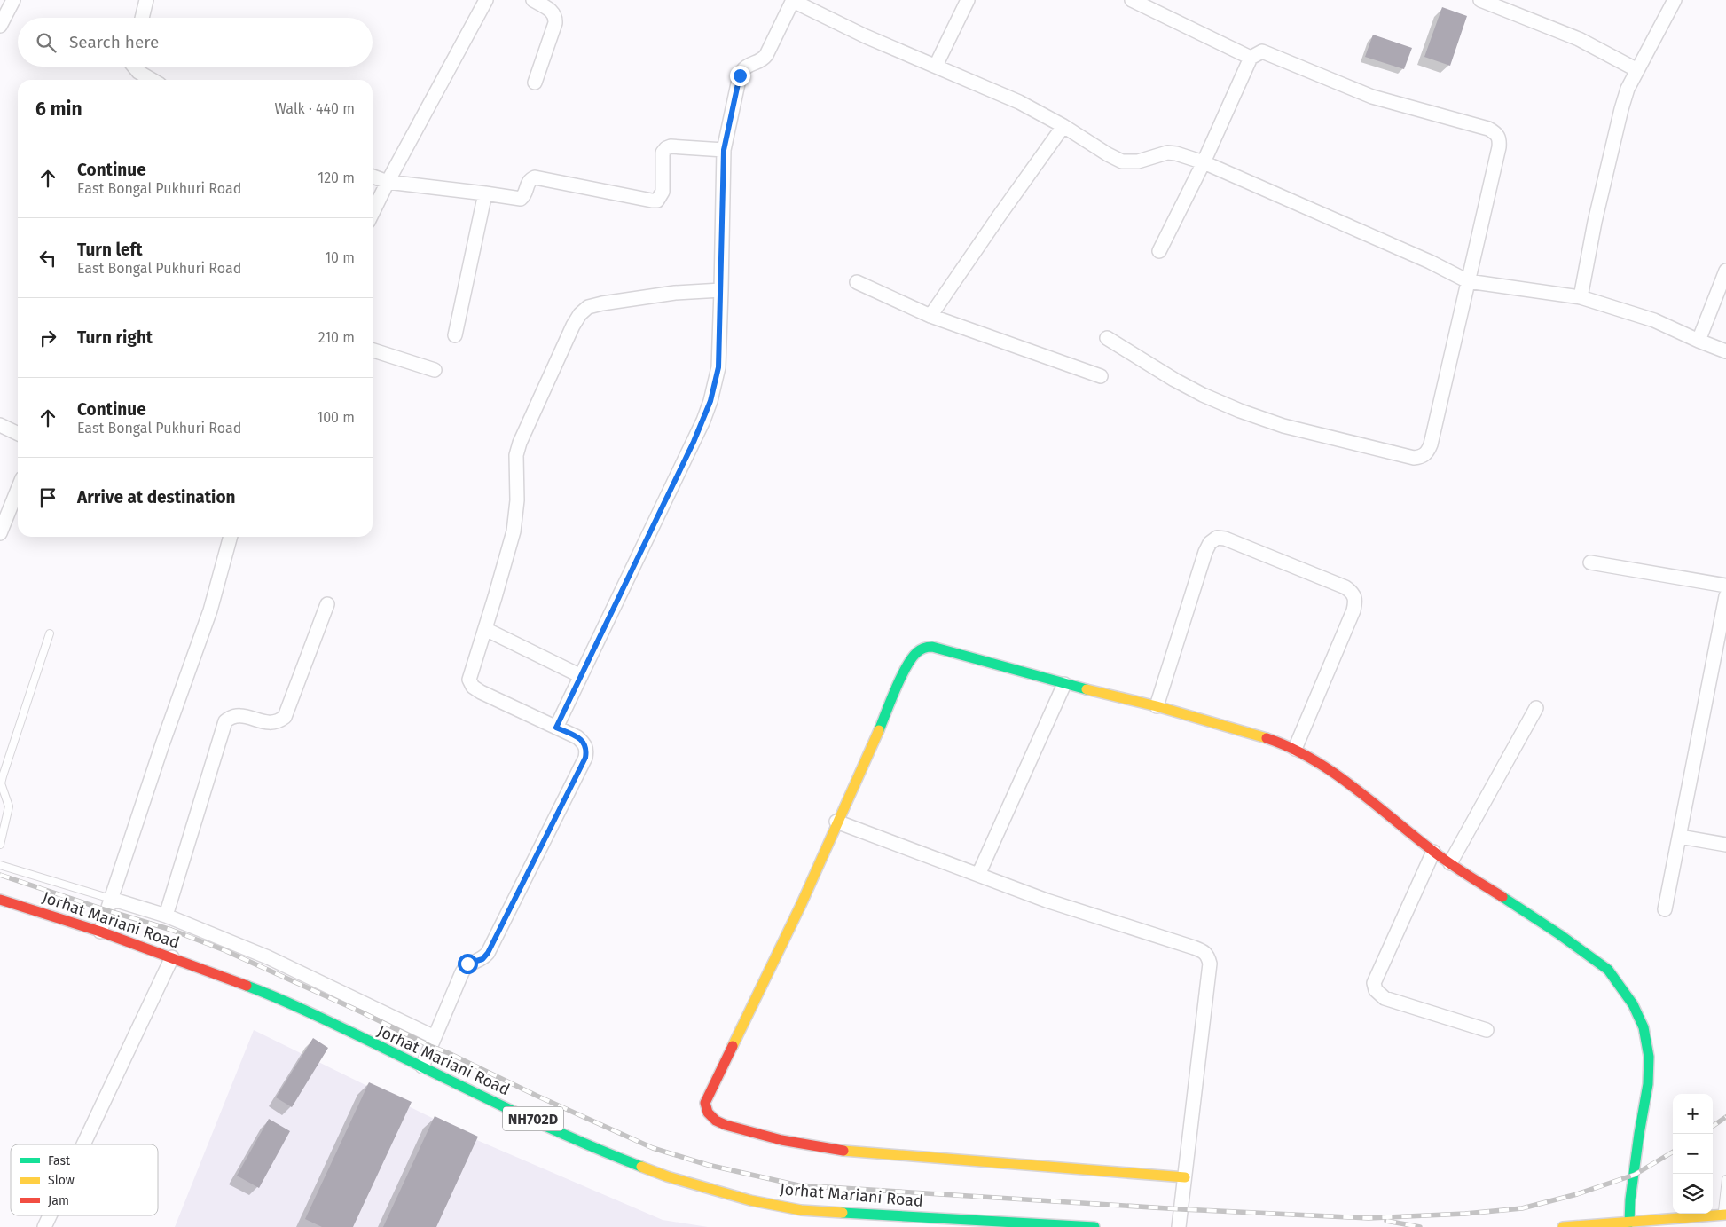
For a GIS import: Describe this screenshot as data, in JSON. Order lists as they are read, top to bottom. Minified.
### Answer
{"streets":{"main road":["Jorhat Mariani Road","NH702D"]},"legend":["Fast","Slow","Jam"],"page":{"search":"Search here","heading":["6 min","Walk · 440 m"],"list":[["Continue","East Bongal Pukhuri Road","120 m"],["Turn left","East Bongal Pukhuri Road","10 m"],["Turn right","210 m"],["Continue","East Bongal Pukhuri Road","100 m"],"Arrive at destination"],"map_buttons":["+","−"]}}
